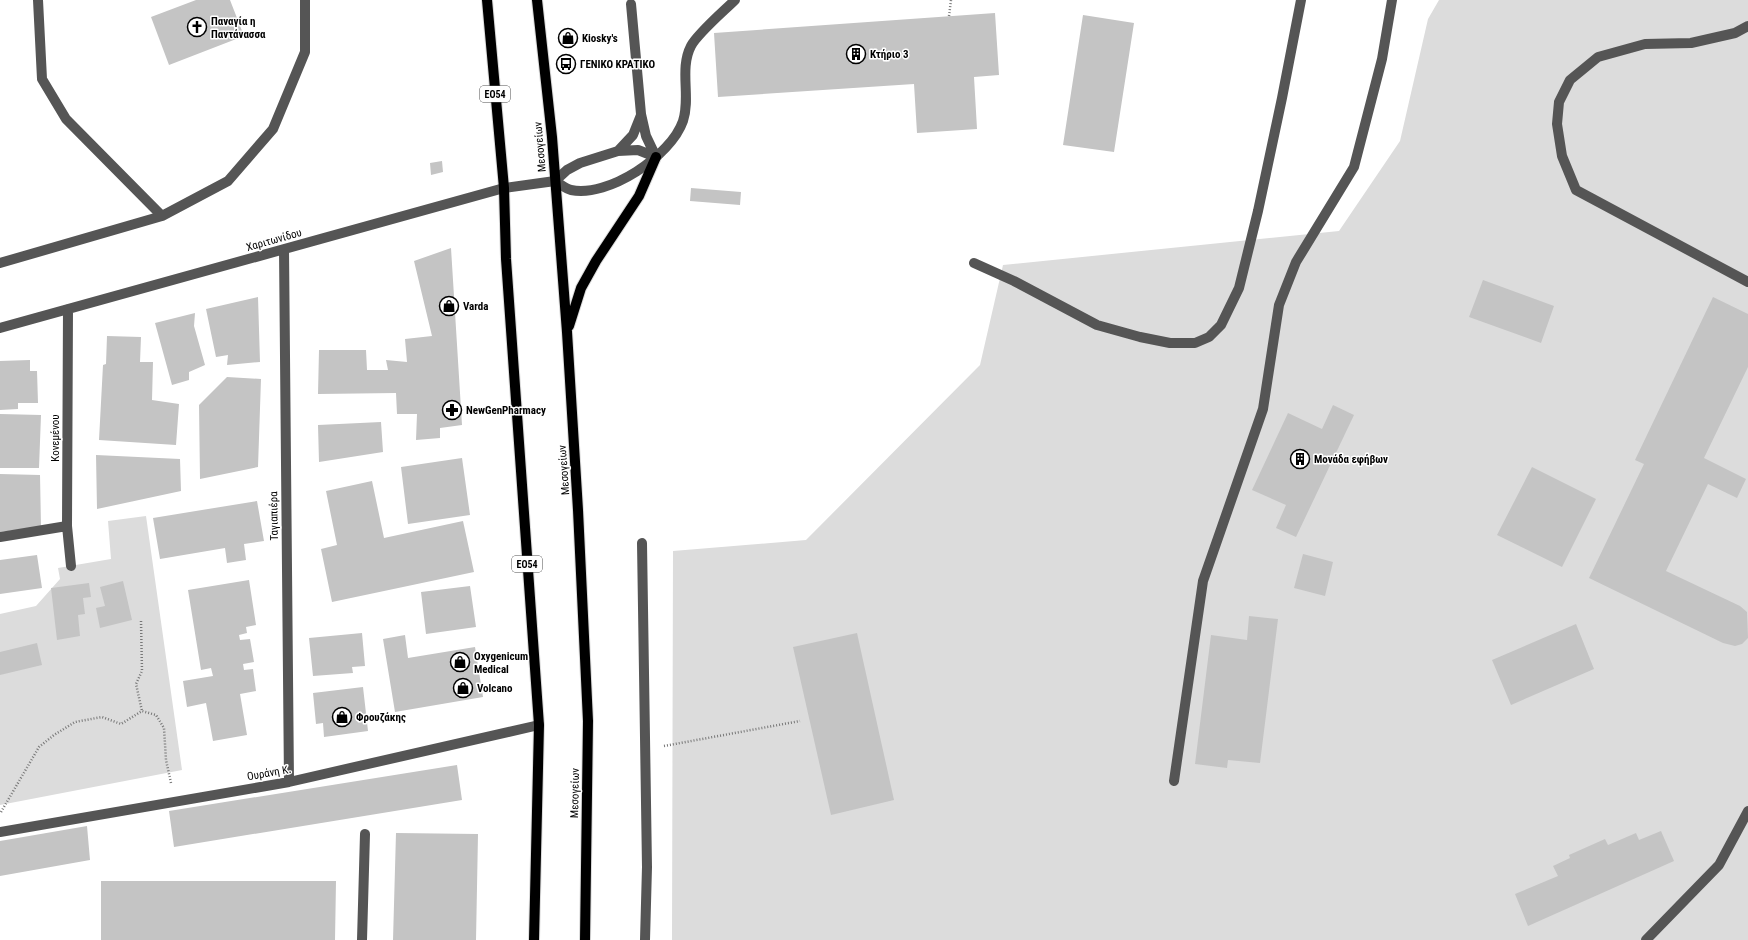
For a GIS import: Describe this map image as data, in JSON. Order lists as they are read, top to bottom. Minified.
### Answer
{"streets":{"main road":["ΕΟ54","Μεσογείων"],"street":["Χαριτωνίδου","Κονεμένου","Ταγιαπιέρα","Ουράνη Κ."]},"crossings":[["ΕΟ54","Χαριτωνίδου"],["ΕΟ54","Ουράνη Κ."],["Μεσογείων","Χαριτωνίδου"],["Χαριτωνίδου","Κονεμένου"],["Χαριτωνίδου","Ταγιαπιέρα"],["Ταγιαπιέρα","Ουράνη Κ."]],"places":{"church":["Παναγία η Παντάνασσα"],"shop":["Kiosky's","Varda","Oxygenicum Medical","Volcano","Φρουζάκης"],"building":["Κτήριο 3","Μονάδα εφήβων"],"bus stop":["ΓΕΝΙΚΟ ΚΡΑΤΙΚΟ"],"pharmacy":["NewGenPharmacy"]}}
